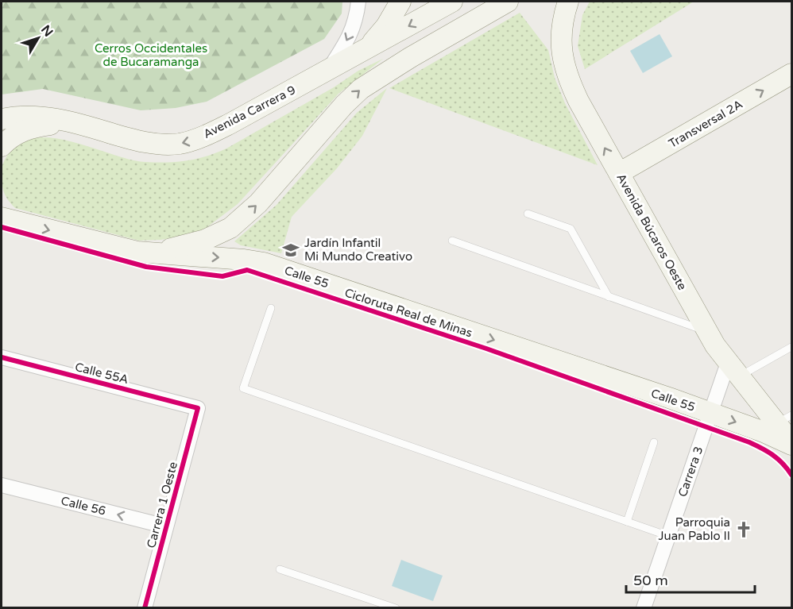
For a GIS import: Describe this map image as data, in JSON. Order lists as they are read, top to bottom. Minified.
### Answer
{"streets":{"main road":["Avenida Carrera 9","Transversal 2A","Avenida Búcaros Oeste","Calle 55"],"street":["Calle 55A","Carrera 3","Carrera 1 Oeste","Calle 56"],"cycle path":["Cicloruta Real de Minas"]},"crossings":[["Transversal 2A","Avenida Búcaros Oeste"],["Avenida Búcaros Oeste","Calle 55"],["Avenida Búcaros Oeste","Carrera 3"],["Calle 55","Carrera 3"],["Calle 55A","Carrera 1 Oeste"],["Carrera 1 Oeste","Calle 56"]],"one_way":["Transversal 2A","Avenida Búcaros Oeste","Calle 55","Calle 56"],"parks":["Cerros Occidentales de Bucaramanga"],"places":{"school or university":["Jardín Infantil Mi Mundo Creativo"],"church":["Parroquia Juan Pablo II"]},"scale_bar":"50 m","north":"top right"}
